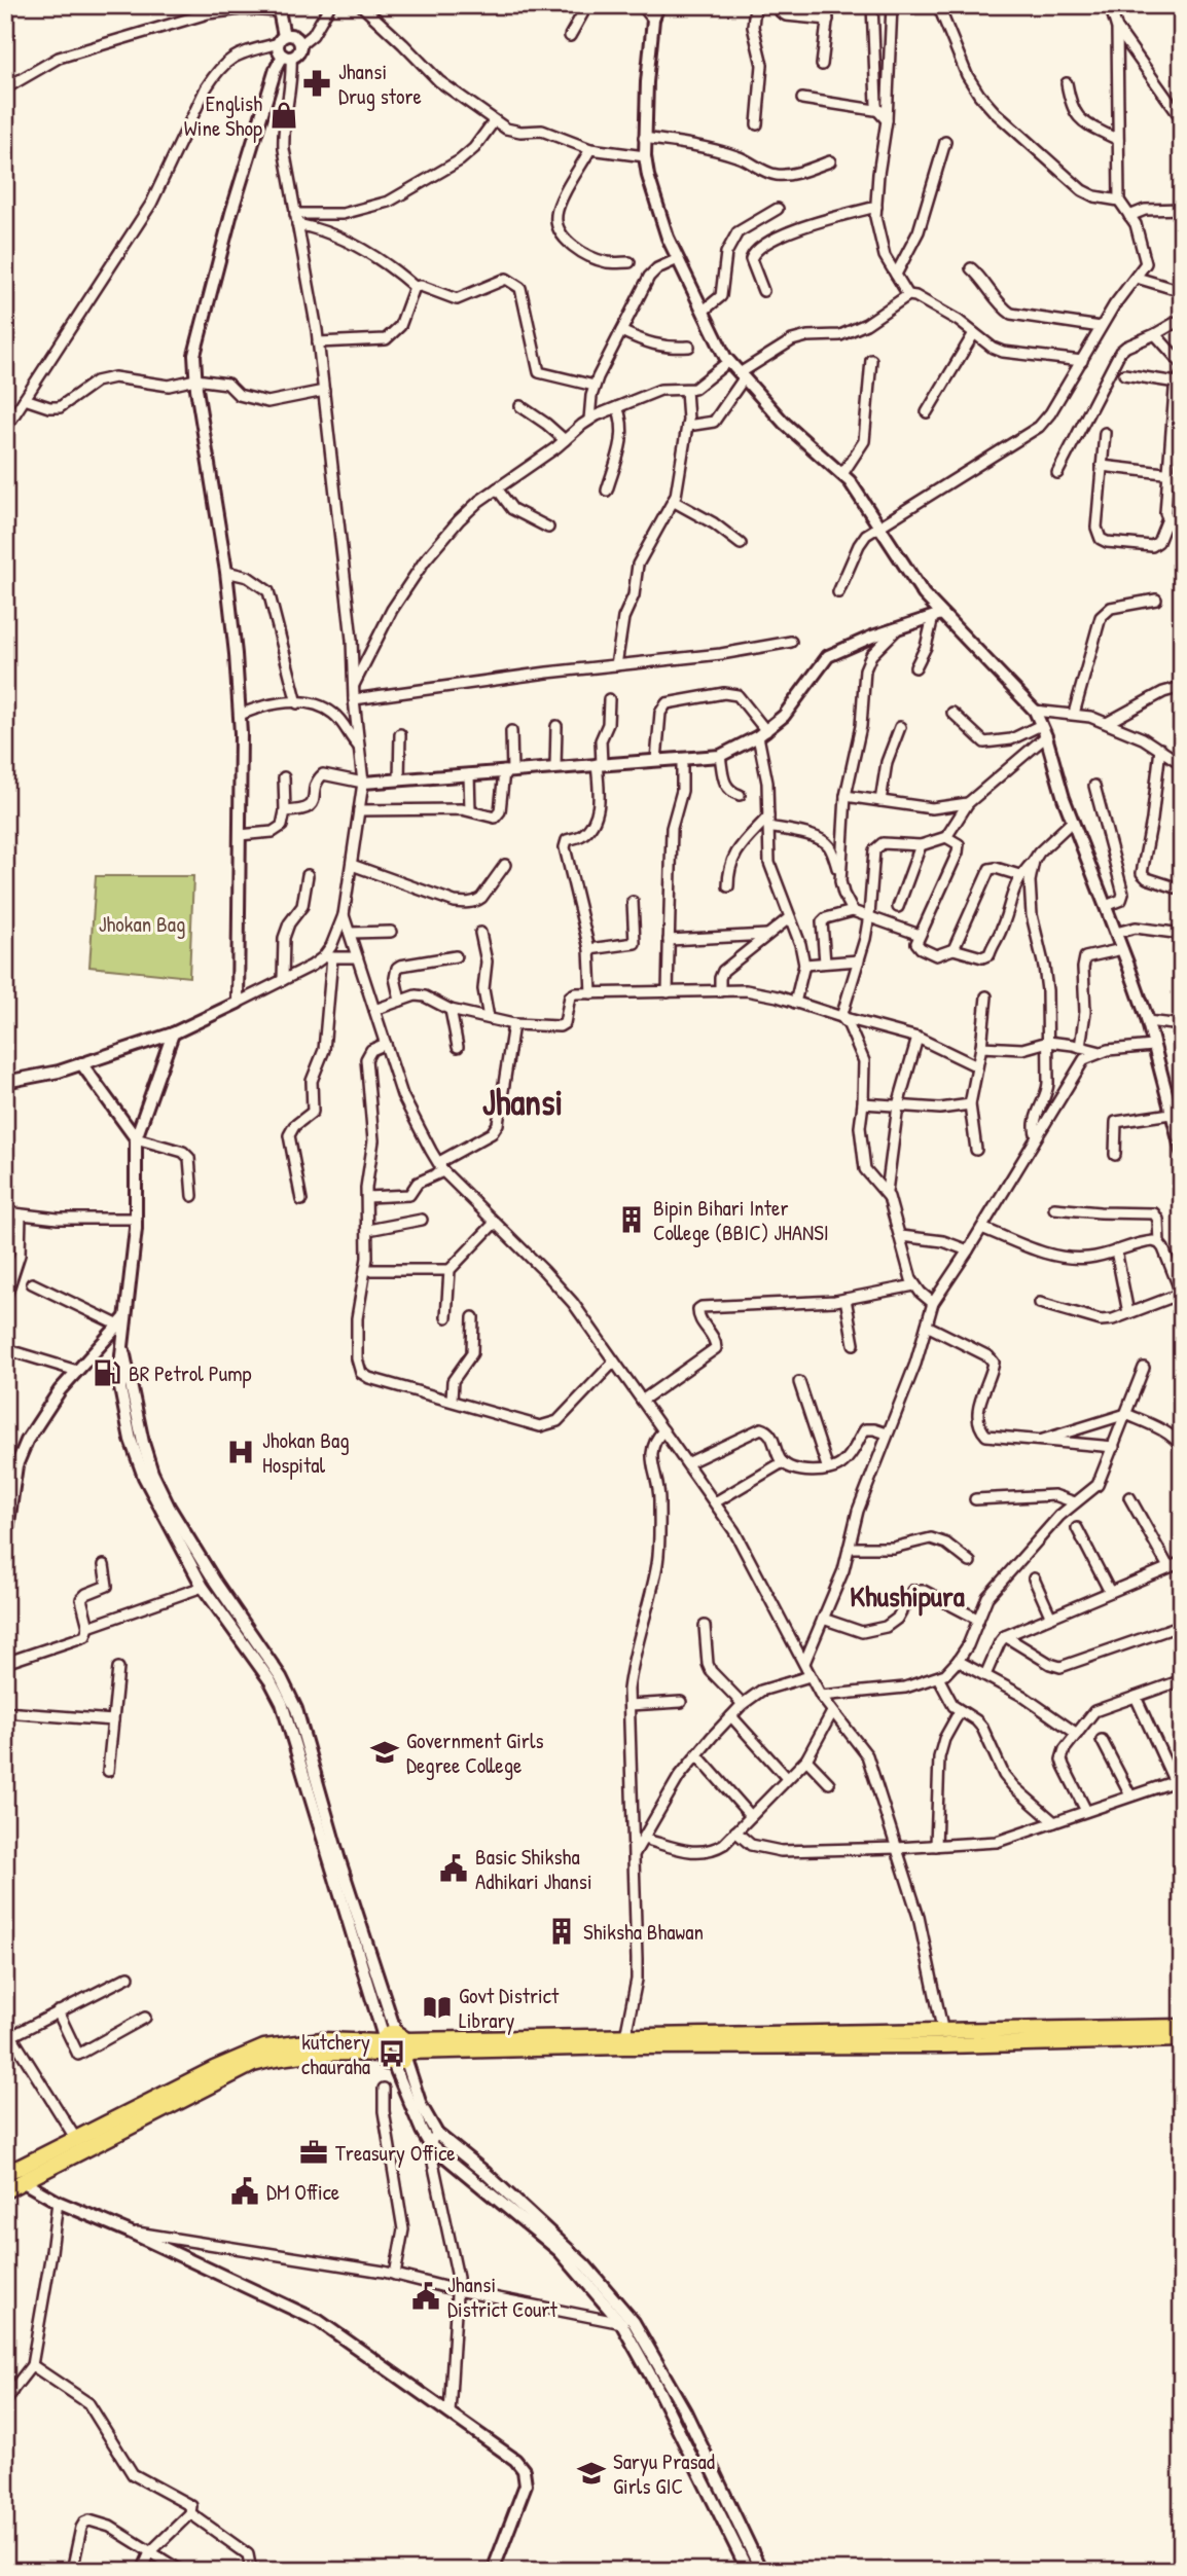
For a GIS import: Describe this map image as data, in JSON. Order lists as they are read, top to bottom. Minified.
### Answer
{"districts":["Jhansi","Khushipura"],"parks":["Jhokan Bag"],"places":{"pharmacy":["Jhansi Drug store"],"shop":["English Wine Shop"],"building":["Bipin Bihari Inter College (BBIC) JHANSI","Shiksha Bhawan"],"fuel station":["BR Petrol Pump"],"hospital":["Jhokan Bag Hospital"],"school or university":["Government Girls Degree College","Saryu Prasad Girls GIC"],"public building":["Basic Shiksha Adhikari Jhansi","DM Office","Jhansi District Court"],"library":["Govt District Library"],"bus stop":["kutchery chauraha"],"office":["Treasury Office"]}}
